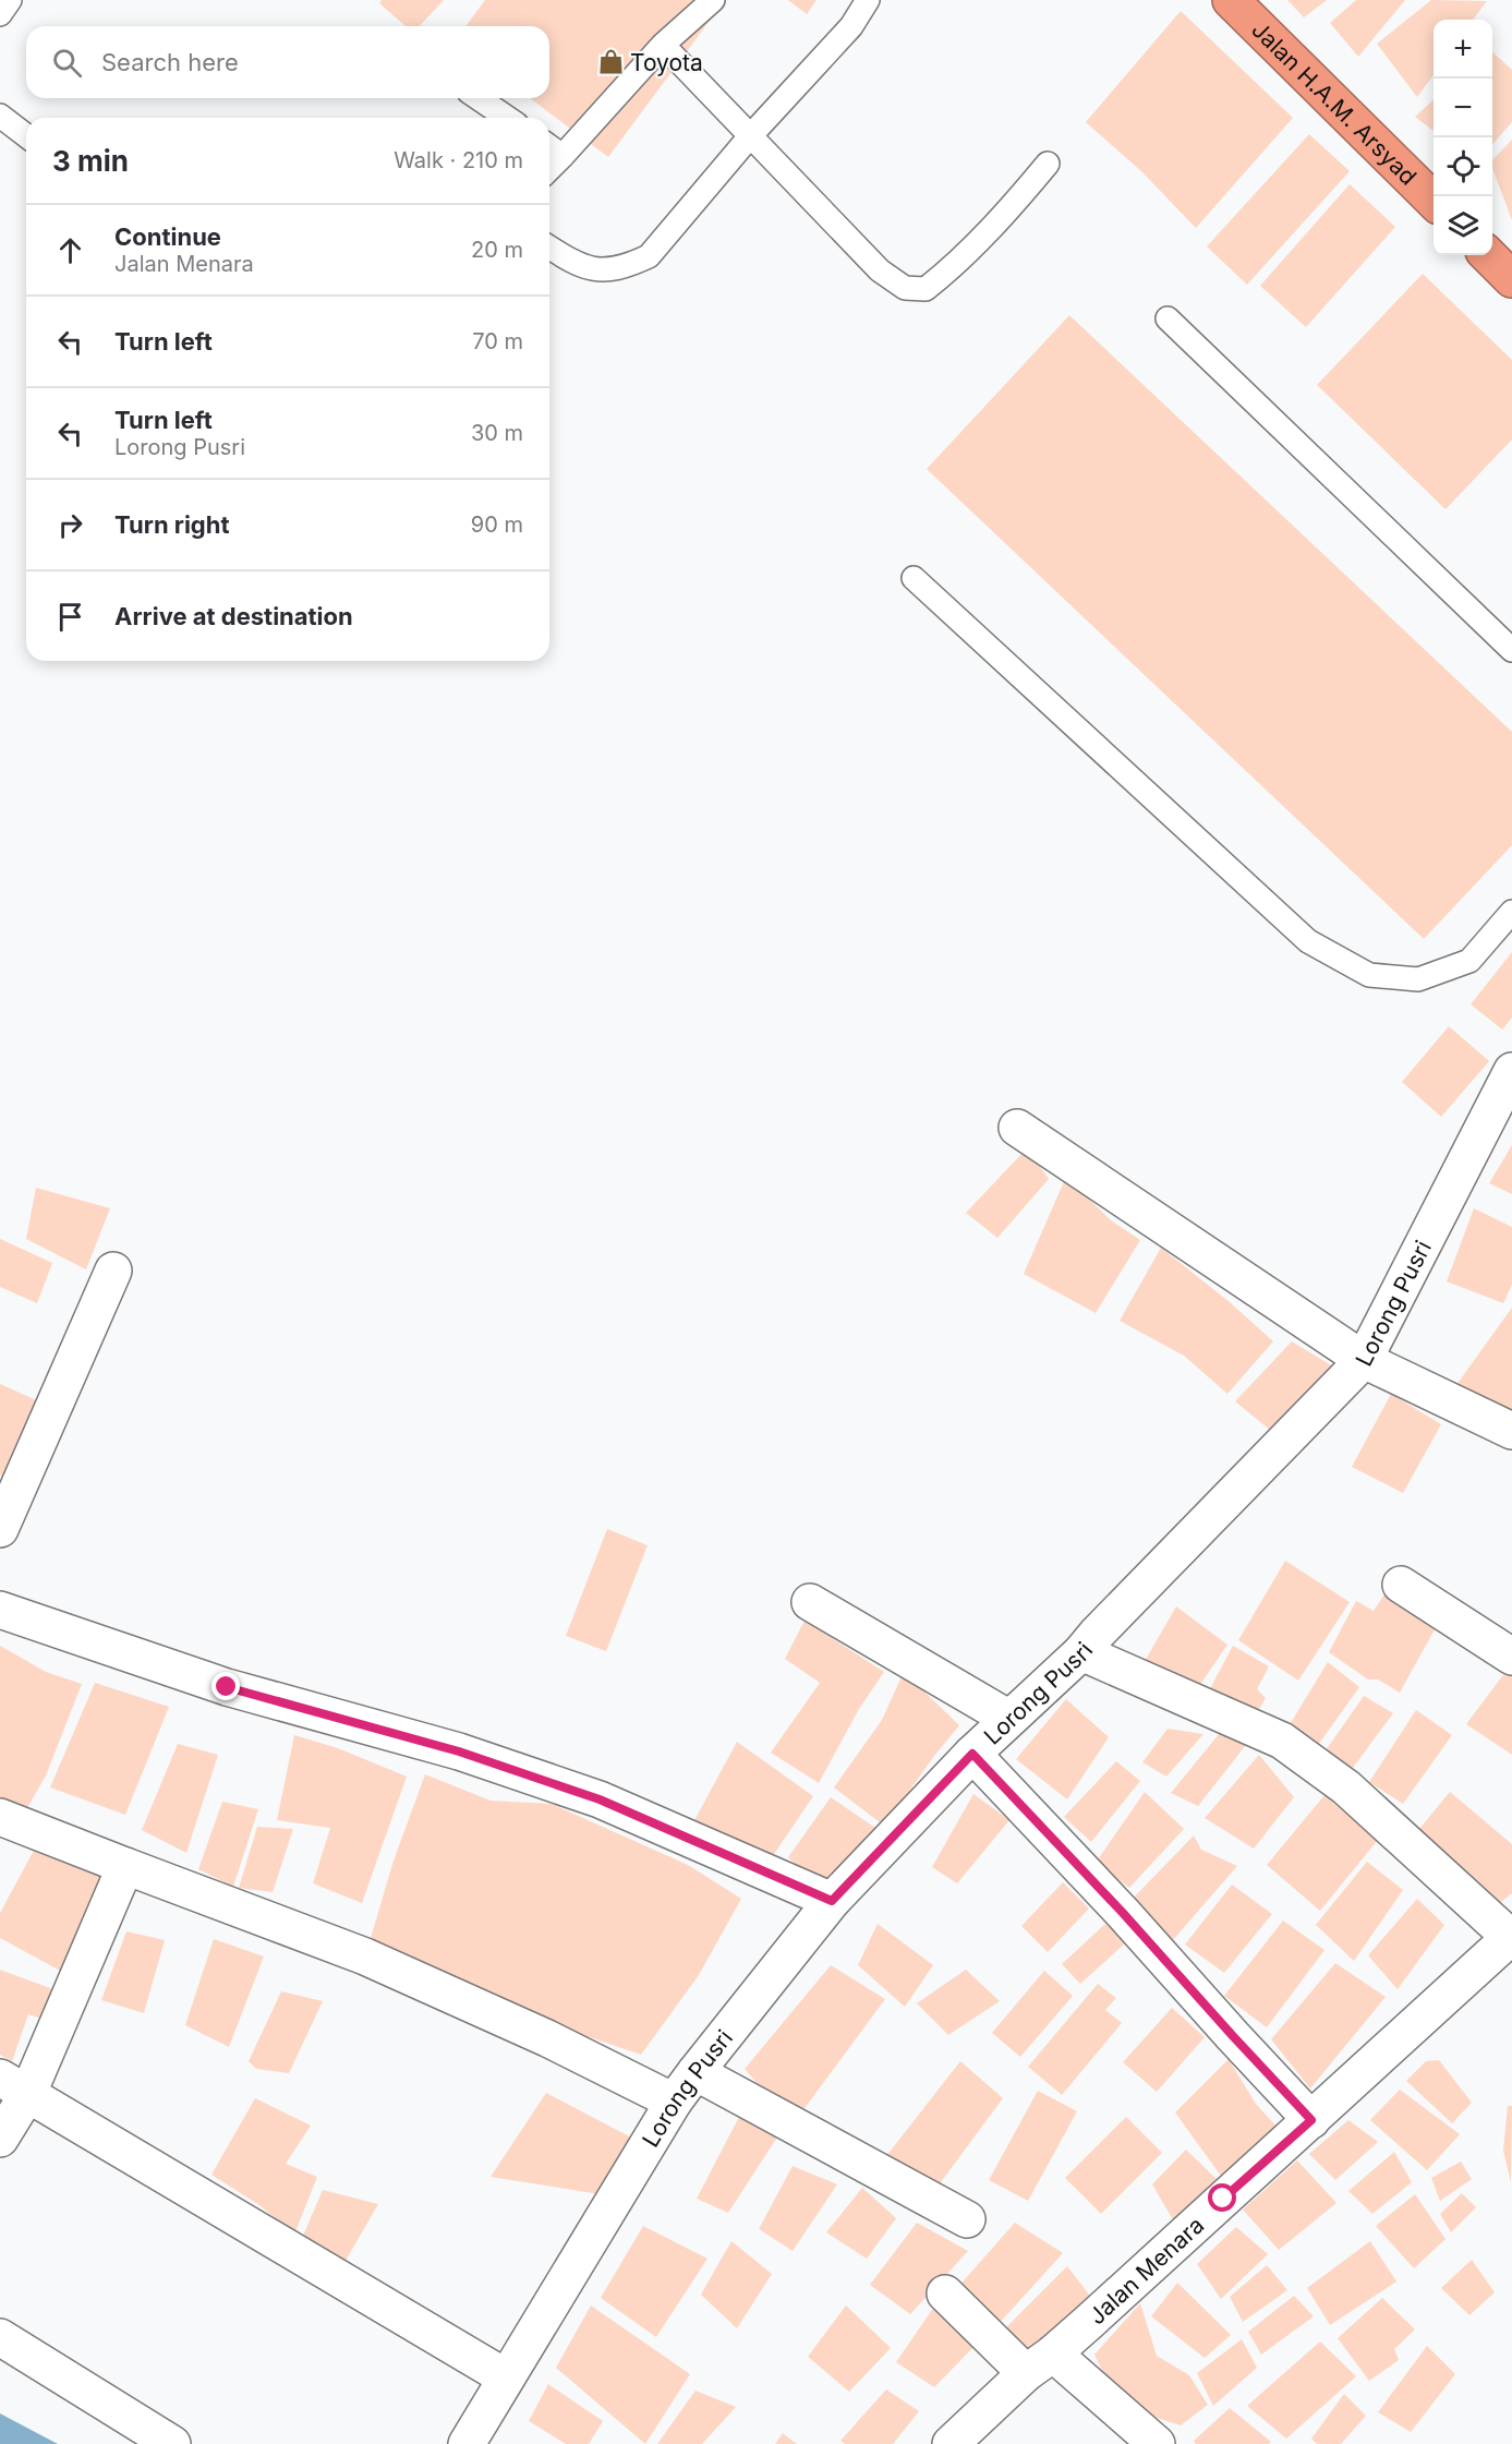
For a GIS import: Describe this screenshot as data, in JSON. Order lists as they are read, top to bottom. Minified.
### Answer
{"streets":{"highway":["Jalan H.A.M. Arsyad"],"street":["Lorong Pusri","Jalan Menara"]},"places":{"shop":["Toyota"]},"page":{"map_buttons":["+","−"],"search":"Search here","heading":["3 min","Walk · 210 m"],"list":[["Continue","Jalan Menara","20 m"],["Turn left","70 m"],["Turn left","Lorong Pusri","30 m"],["Turn right","90 m"],"Arrive at destination"]}}
